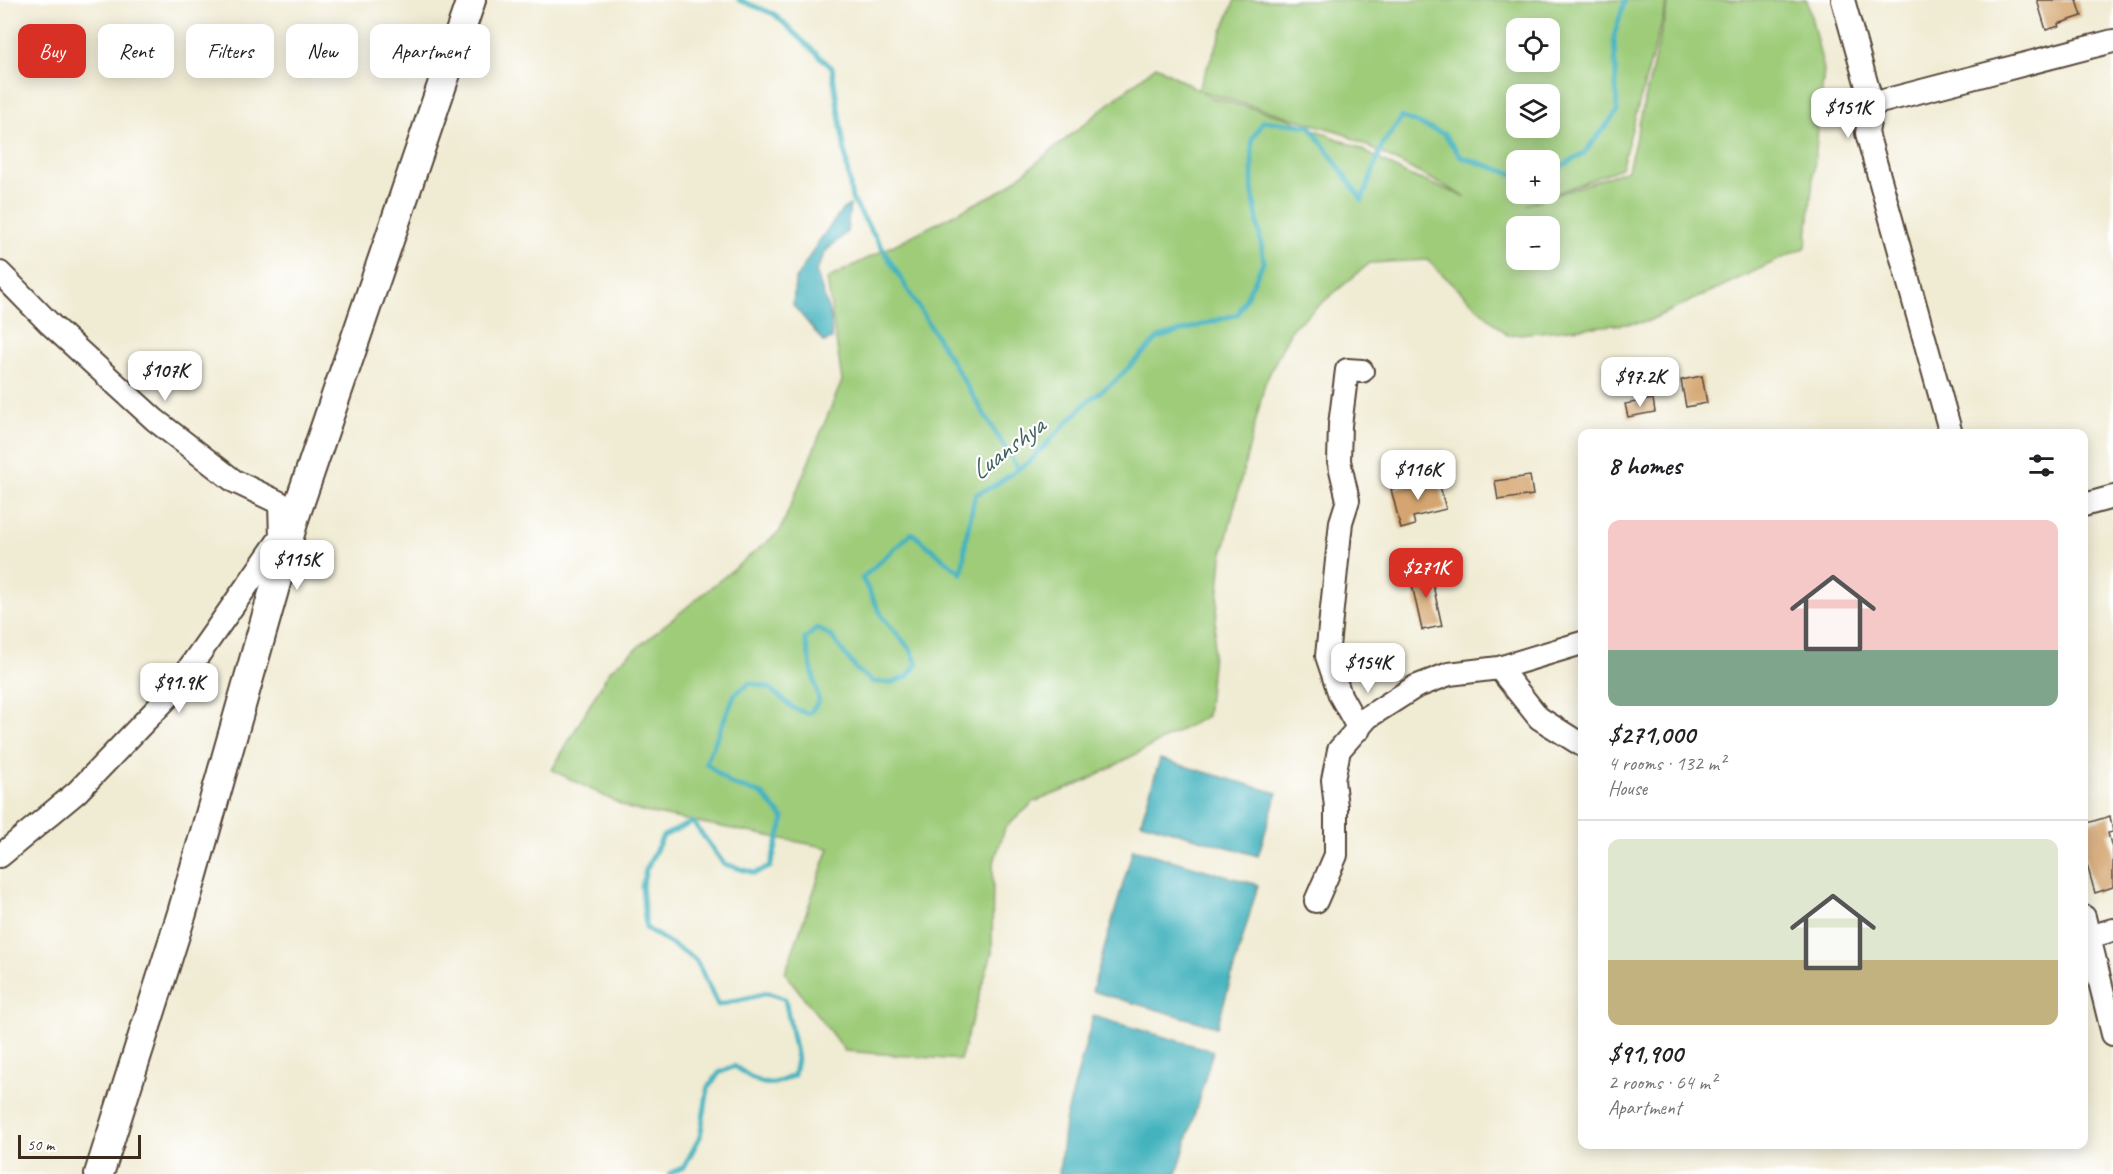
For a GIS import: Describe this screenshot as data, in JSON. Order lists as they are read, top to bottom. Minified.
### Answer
{"water":["Luanshya"],"scale_bar":"50 m","page":{"map_buttons":["+","−"],"chip":["Buy","Rent","Filters","New","Apartment"],"price":["$151K","$107K","$97.2K","$116K","$115K","$271K","$154K","$91.9K"],"heading":"8 homes","list":[{"name":"$271,000","note":"4 rooms · 132 m² · House"},{"name":"$91,900","note":"2 rooms · 64 m² · Apartment"}],"scale":"50 m"}}
